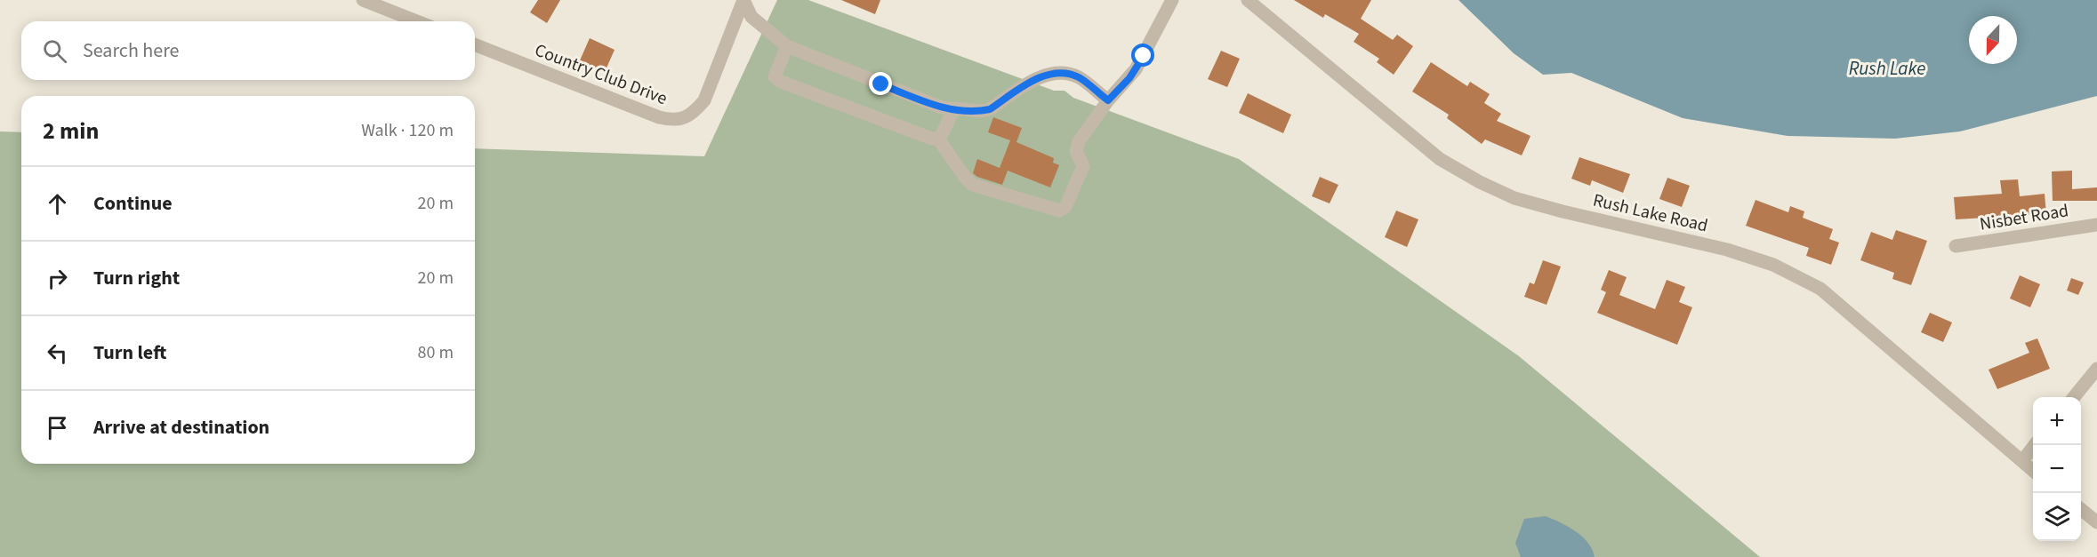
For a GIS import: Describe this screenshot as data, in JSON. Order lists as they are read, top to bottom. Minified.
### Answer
{"streets":{"street":["Country Club Drive","Rush Lake Road","Nisbet Road"]},"water":["Rush Lake"],"north":"bottom","page":{"search":"Search here","heading":["2 min","Walk · 120 m"],"list":[["Continue","20 m"],["Turn right","20 m"],["Turn left","80 m"],"Arrive at destination"],"map_buttons":["+","−"]}}
